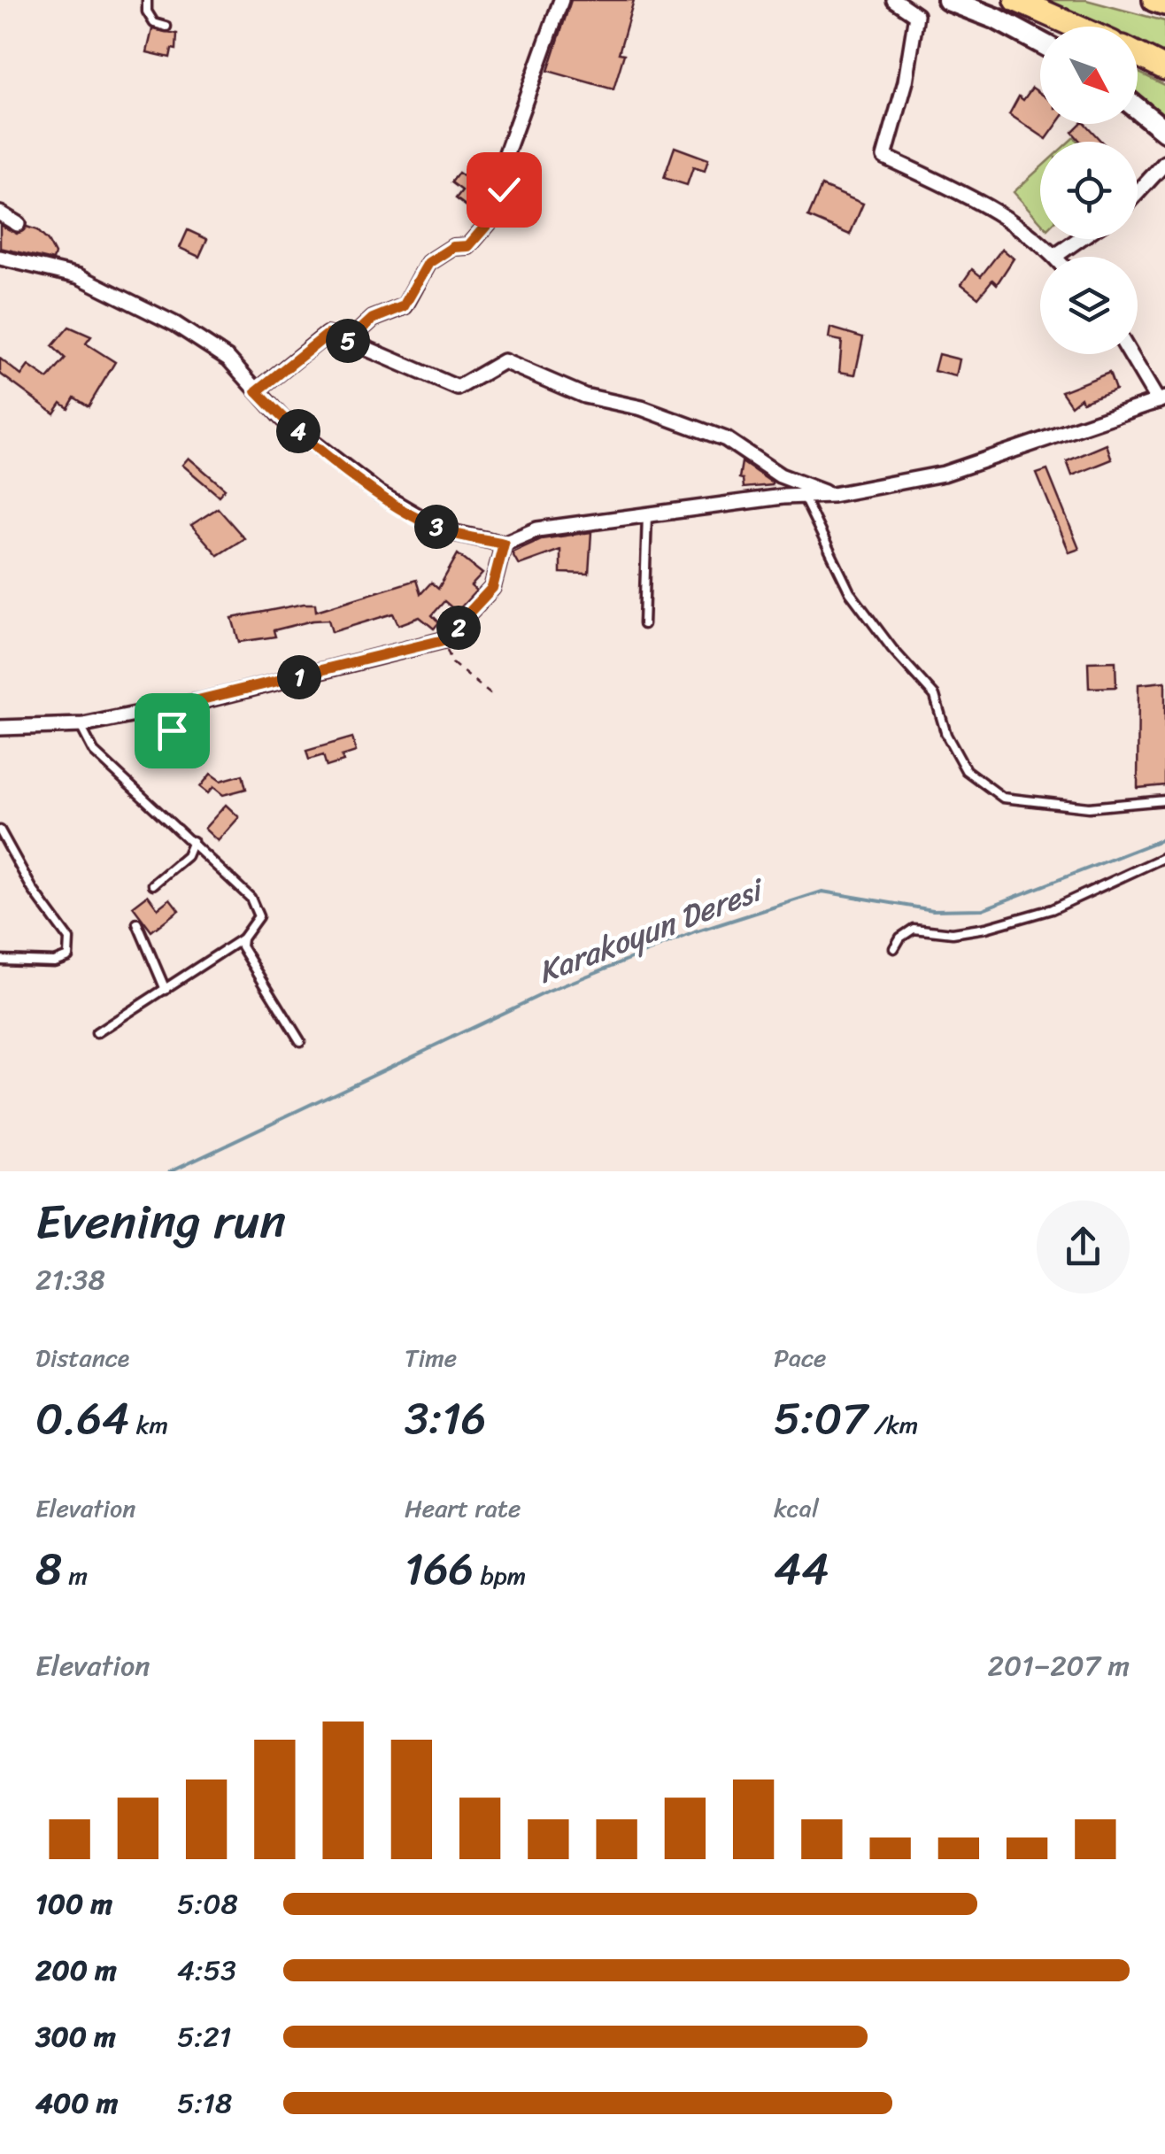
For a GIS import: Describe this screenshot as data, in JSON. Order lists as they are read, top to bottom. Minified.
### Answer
{"water":["Karakoyun Deresi"],"north":"bottom right","page":{"pins":["5","4","3","2","1"],"heading":["Evening run","21:38"],"stats":[["Distance","0.64 km"],["Time","3:16"],["Pace","5:07 /km"],["Elevation","8 m"],["Heart rate","166 bpm"],["kcal","44"]],"chart":["Elevation","201–207 m"],"list":[{"name":"100 m","note":"5:08"},{"name":"200 m","note":"4:53"},{"name":"300 m","note":"5:21"},{"name":"400 m","note":"5:18"}]}}
